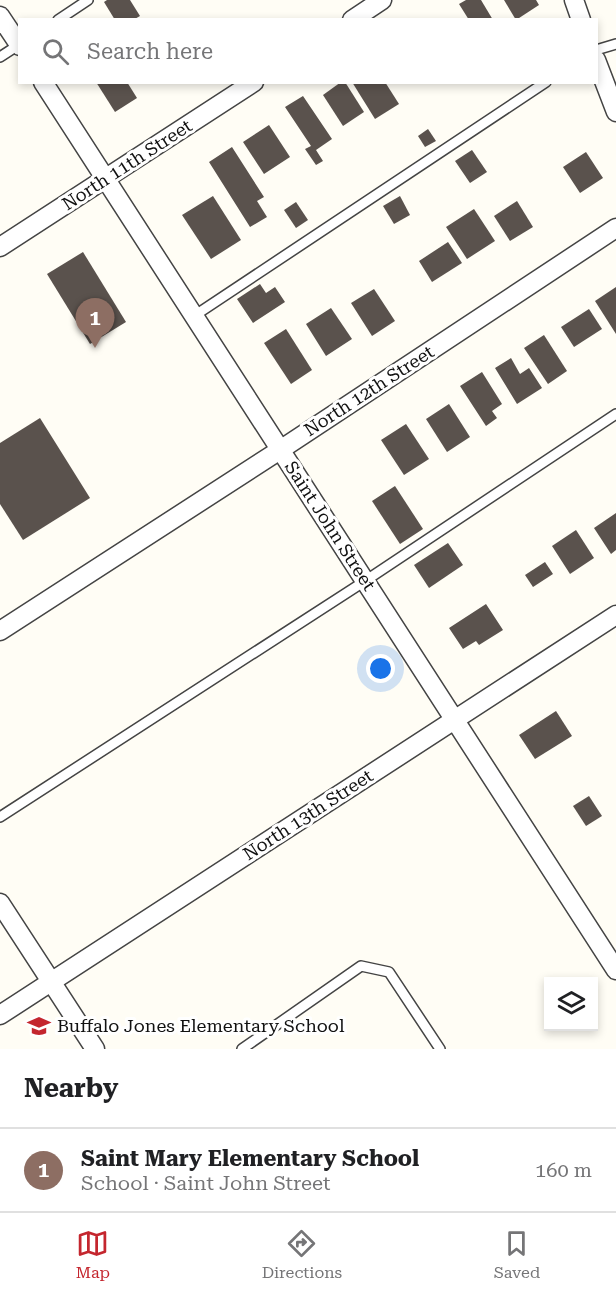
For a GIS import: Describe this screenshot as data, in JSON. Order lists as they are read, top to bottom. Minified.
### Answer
{"streets":{"street":["North 11th Street","North 12th Street","Saint John Street","North 13th Street"]},"crossings":[["North 11th Street","Saint John Street"],["North 12th Street","Saint John Street"],["Saint John Street","North 13th Street"]],"places":{"school or university":["Buffalo Jones Elementary School"]},"page":{"search":"Search here","pins":"1","heading":"Nearby","list":[{"mark":"1","name":"Saint Mary Elementary School","note":"School · Saint John Street","value":"160 m"}],"nav":["Map","Directions","Saved"]}}
